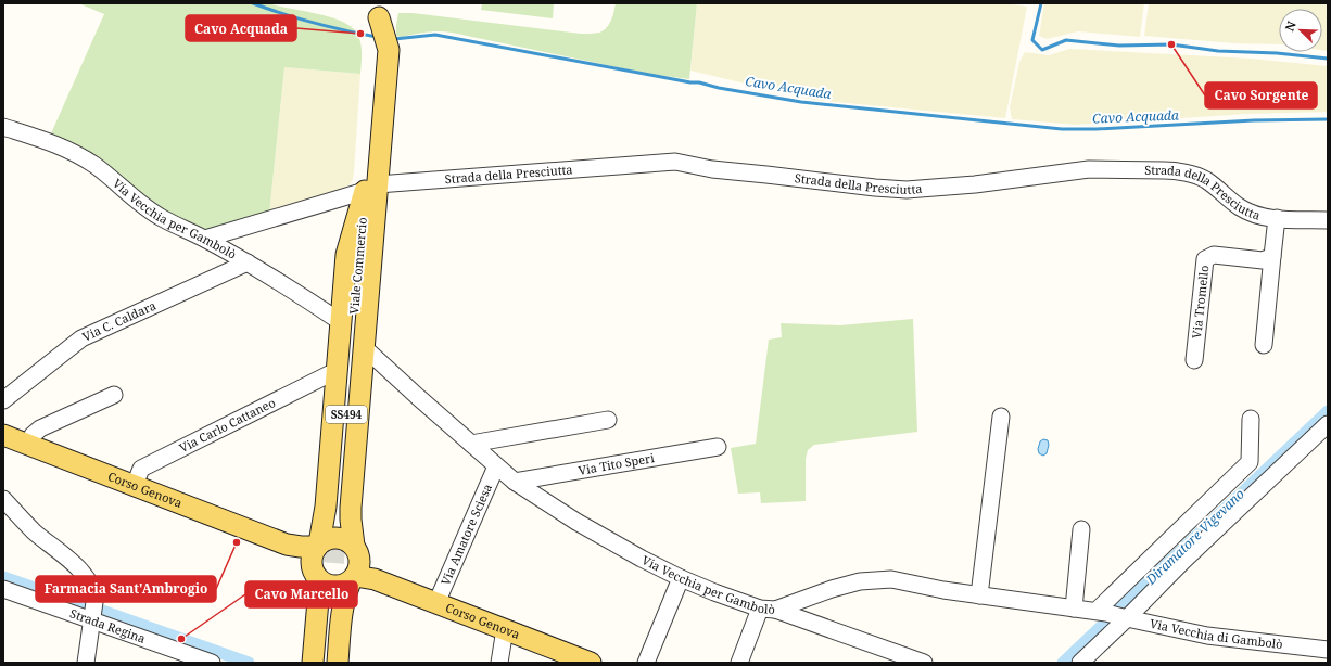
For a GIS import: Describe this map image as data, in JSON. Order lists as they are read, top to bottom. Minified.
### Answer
{"streets":{"main road":["Viale Commercio","SS494","Corso Genova"],"street":["Strada della Presciutta","Via Vecchia per Gambolò","Via Tromello","Via C. Caldara","Via Carlo Cattaneo","Via Tito Speri","Via Amatore Sciesa","Strada Regina","Via Vecchia di Gambolò"]},"crossings":[["Strada della Presciutta","Via Vecchia per Gambolò"],["Strada della Presciutta","Viale Commercio"],["Via Vecchia per Gambolò","Via C. Caldara"],["Via Vecchia per Gambolò","Via Tito Speri"],["Via Vecchia per Gambolò","Via Amatore Sciesa"],["Via Vecchia per Gambolò","Via Vecchia di Gambolò"],["Via Carlo Cattaneo","Corso Genova"],["Corso Genova","Via Amatore Sciesa"]],"water":["Cavo Acquada","Diramatore Vigevano"],"places":["Cavo Acquada","Cavo Sorgente","Farmacia Sant'Ambrogio","Cavo Marcello"],"north":"top left"}
